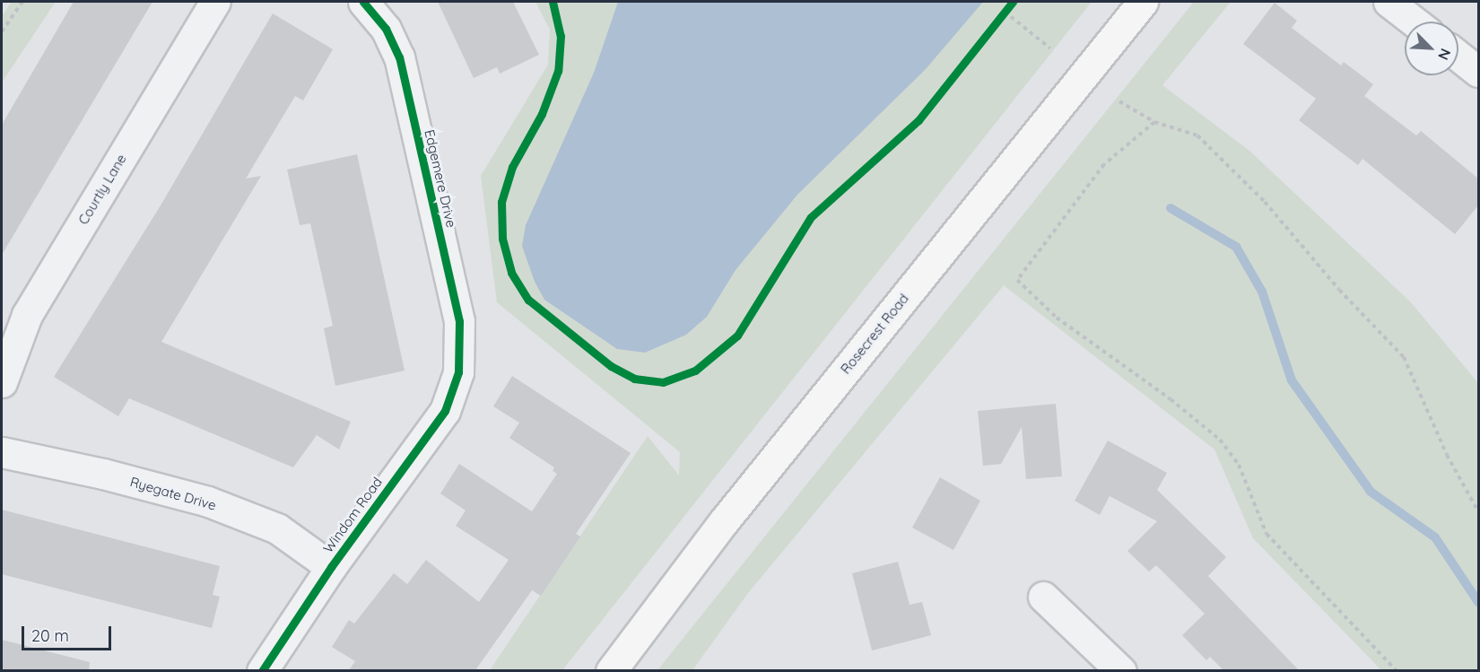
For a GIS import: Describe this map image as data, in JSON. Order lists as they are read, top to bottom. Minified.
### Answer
{"streets":{"main road":["Rosecrest Road"],"street":["Edgemere Drive","Courtly Lane","Ryegate Drive","Windom Road"]},"crossings":[["Edgemere Drive","Windom Road"],["Ryegate Drive","Windom Road"]],"scale_bar":"20 m","north":"bottom right"}
